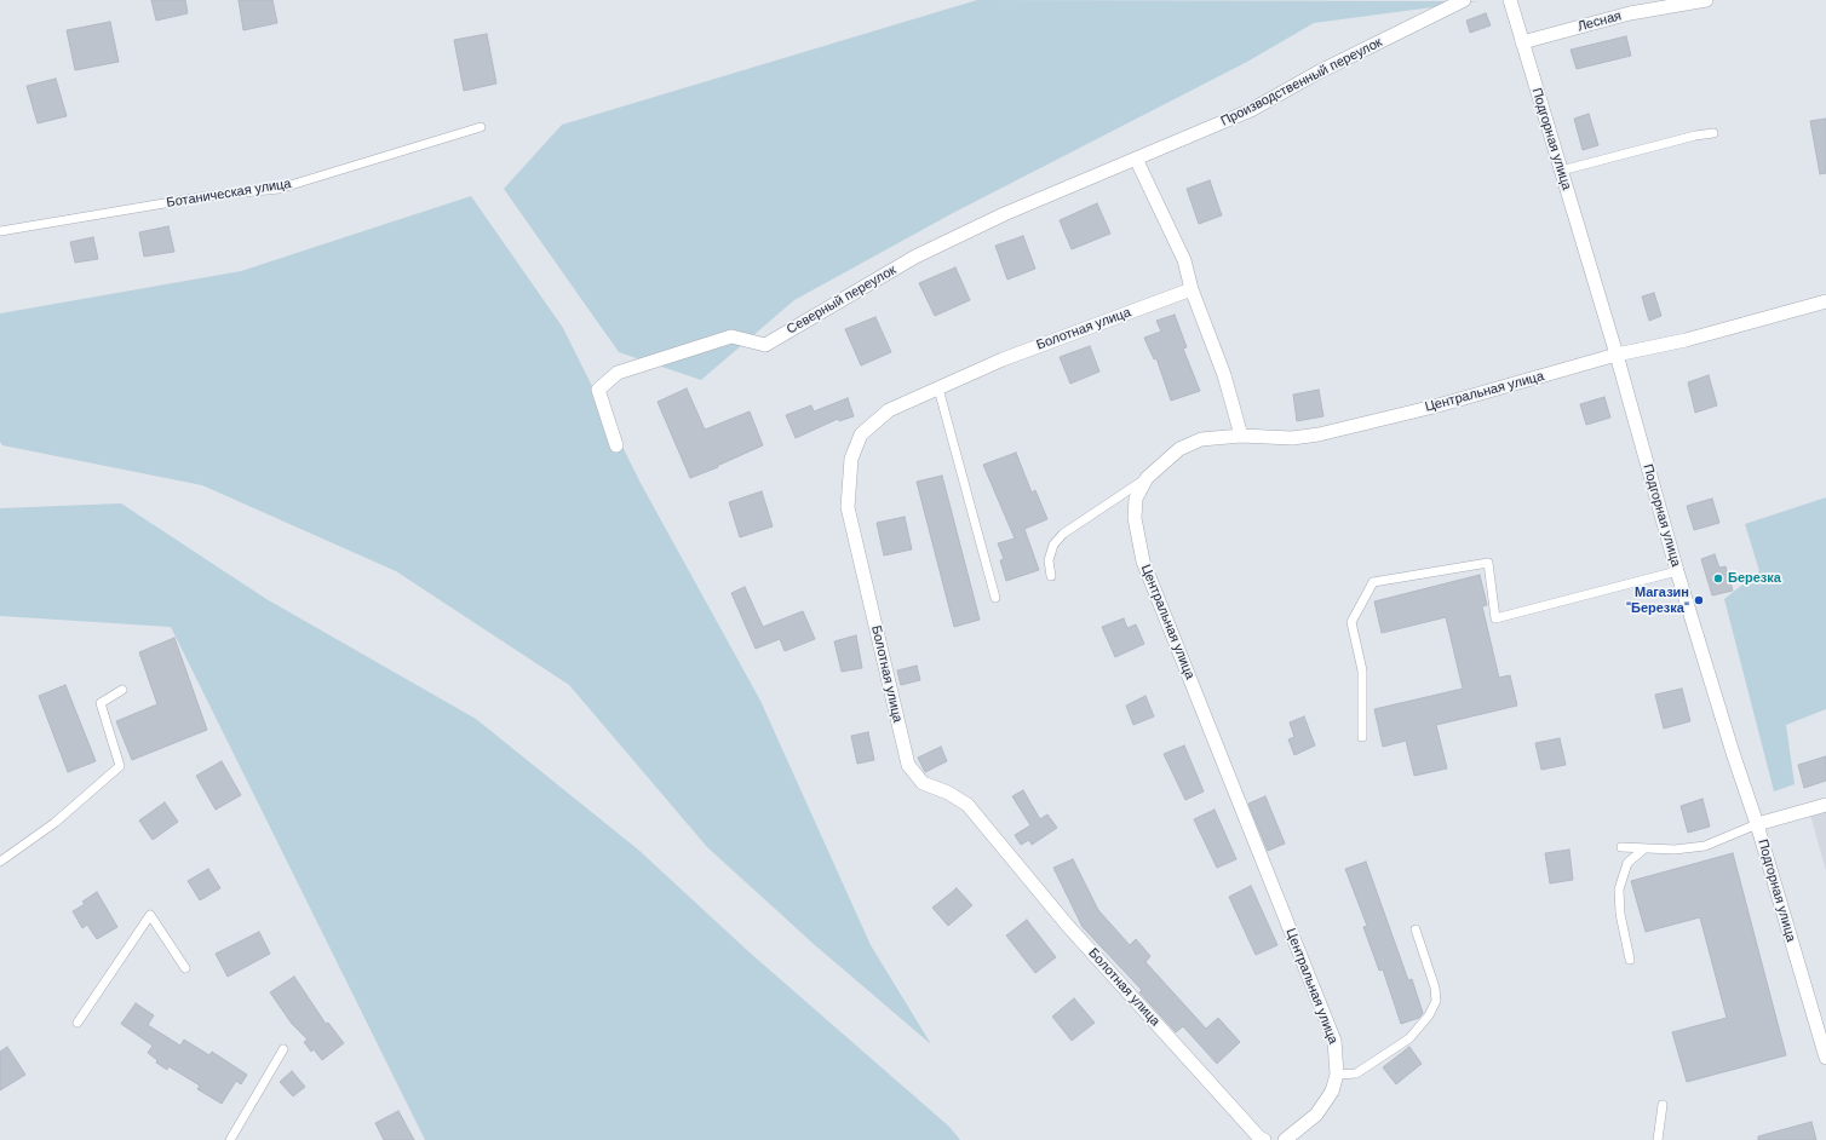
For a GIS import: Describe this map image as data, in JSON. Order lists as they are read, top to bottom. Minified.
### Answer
{"streets":{"street":["Лесная","Производственный переулок","Подгорная улица","Северный переулок","Болотная улица","Центральная улица"],"lane":["Ботаническая улица"]},"crossings":[["Лесная","Подгорная улица"],["Производственный переулок","Северный переулок"],["Подгорная улица","Центральная улица"]],"places":["Березка","Магазин \"Березка\""]}
